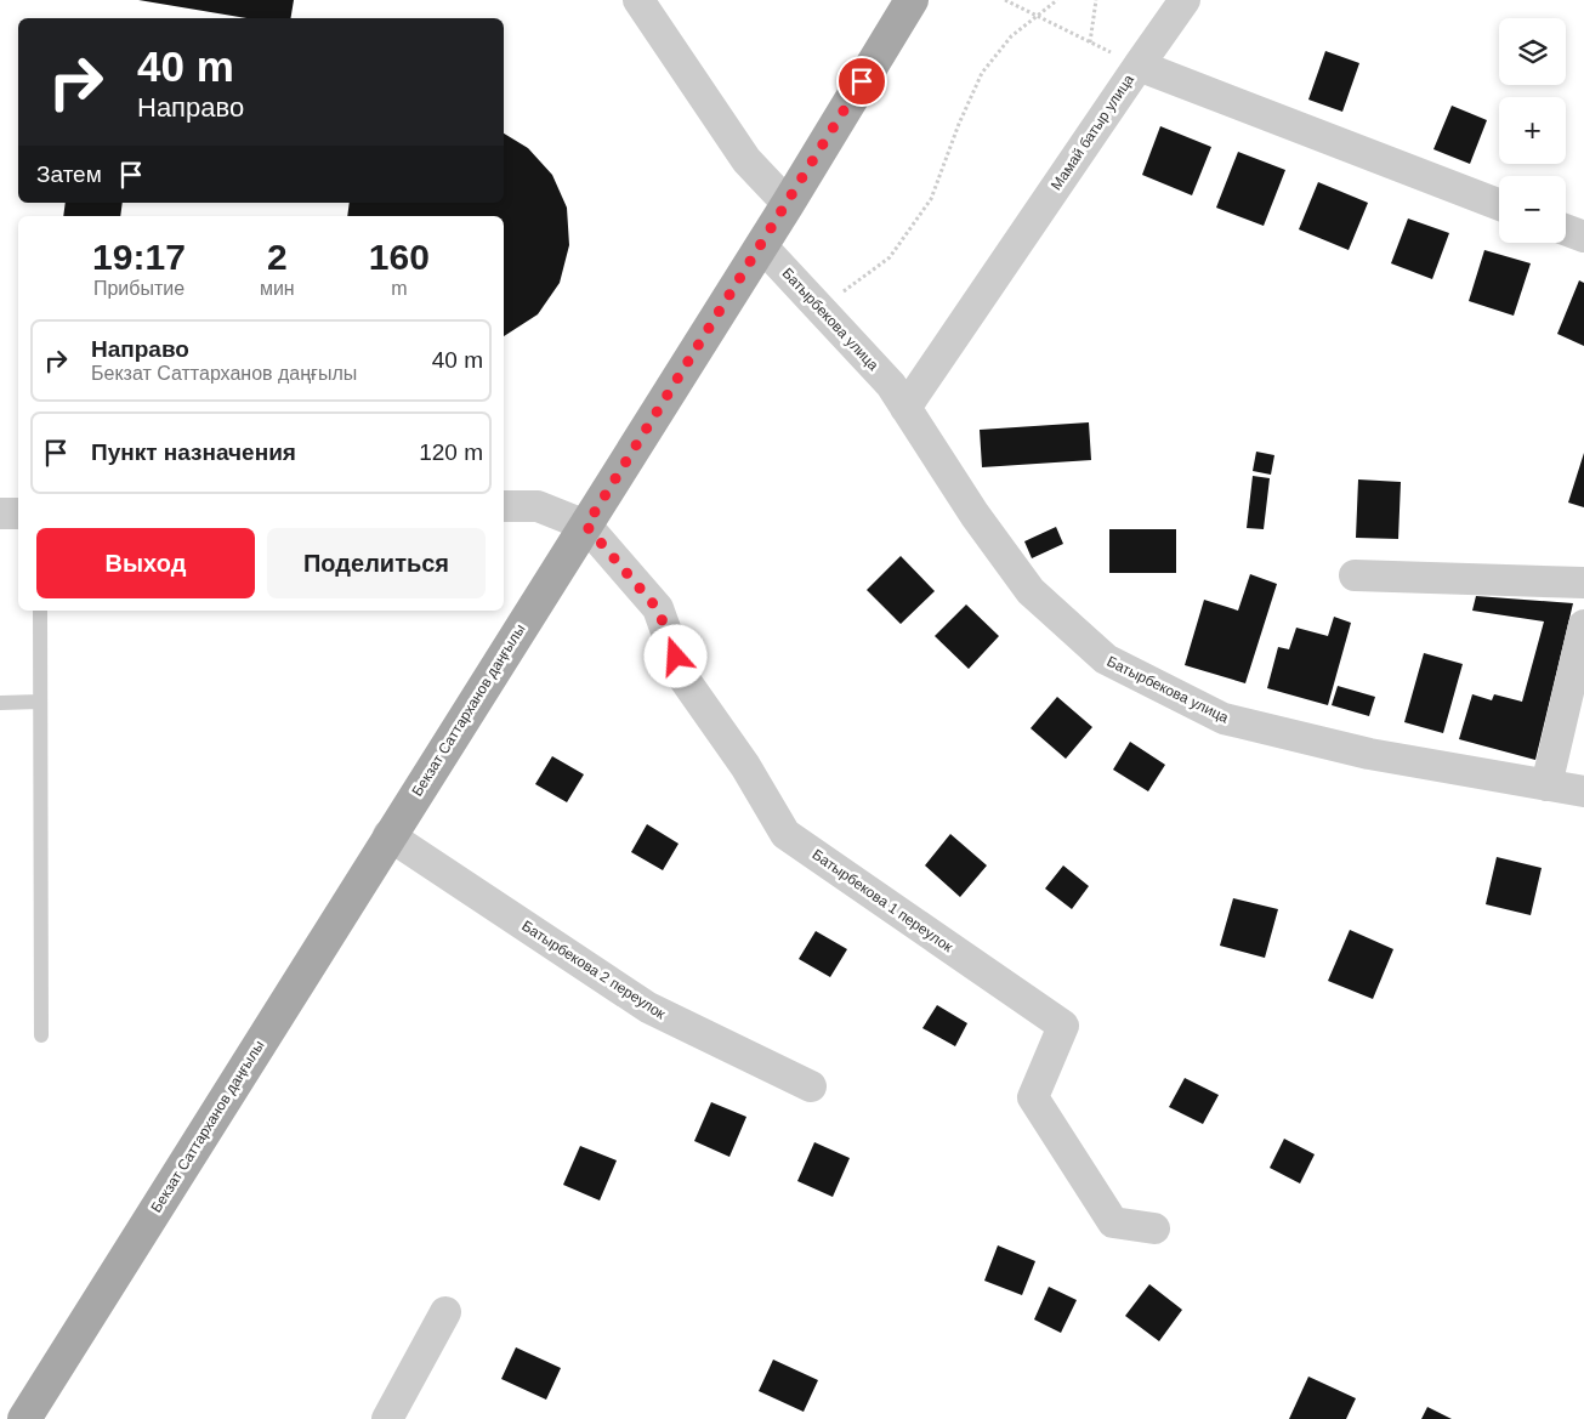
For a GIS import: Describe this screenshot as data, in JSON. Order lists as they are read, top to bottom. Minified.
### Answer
{"streets":{"main road":["Бекзат Саттарханов даңғылы"],"street":["Мамай батыр улица","Батырбекова улица","Батырбекова 1 переулок","Батырбекова 2 переулок"]},"crossings":[["Мамай батыр улица","Батырбекова улица"],["Батырбекова улица","Бекзат Саттарханов даңғылы"],["Бекзат Саттарханов даңғылы","Батырбекова 1 переулок"],["Бекзат Саттарханов даңғылы","Батырбекова 2 переулок"]],"page":{"map_buttons":["+","−"],"turn":["40 m","Направо"],"then":"Затем","eta":["19:17","Прибытие","2","мин","160","m"],"list":[{"name":"Направо","note":"Бекзат Саттарханов даңғылы","value":"40 m"},{"name":"Пункт назначения","value":"120 m"}],"buttons":["Выход","Поделиться"]}}
